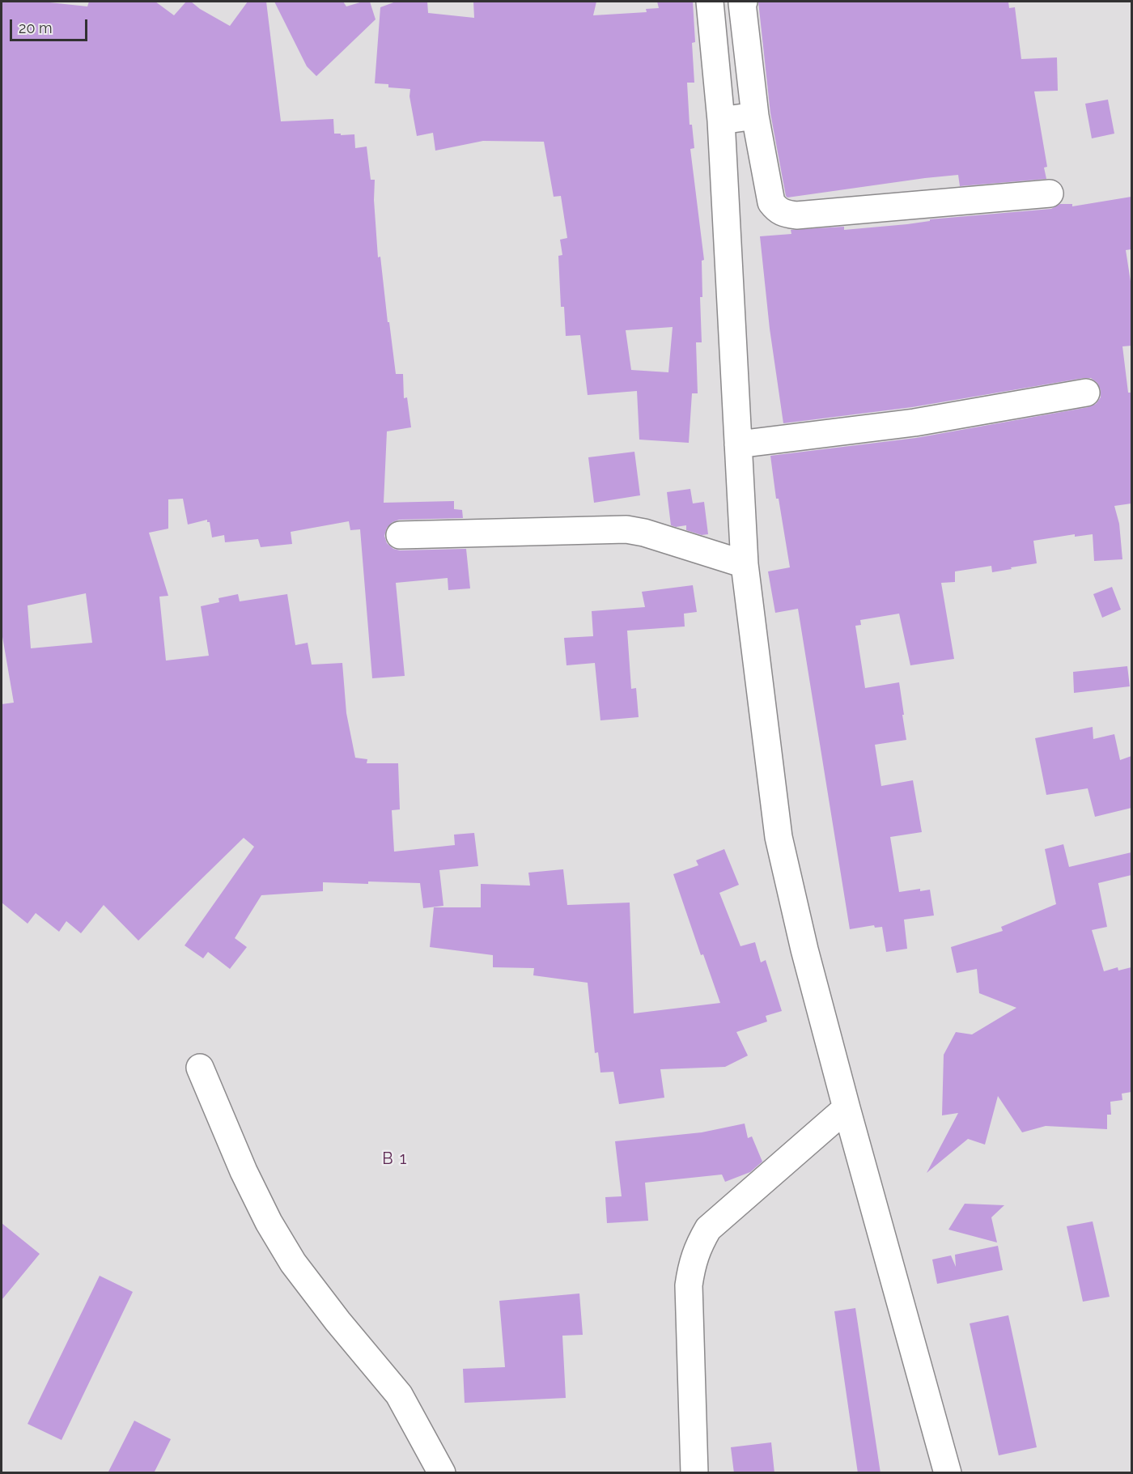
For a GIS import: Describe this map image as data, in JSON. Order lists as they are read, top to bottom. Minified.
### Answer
{"districts":["B 1"],"scale_bar":"20 m"}
